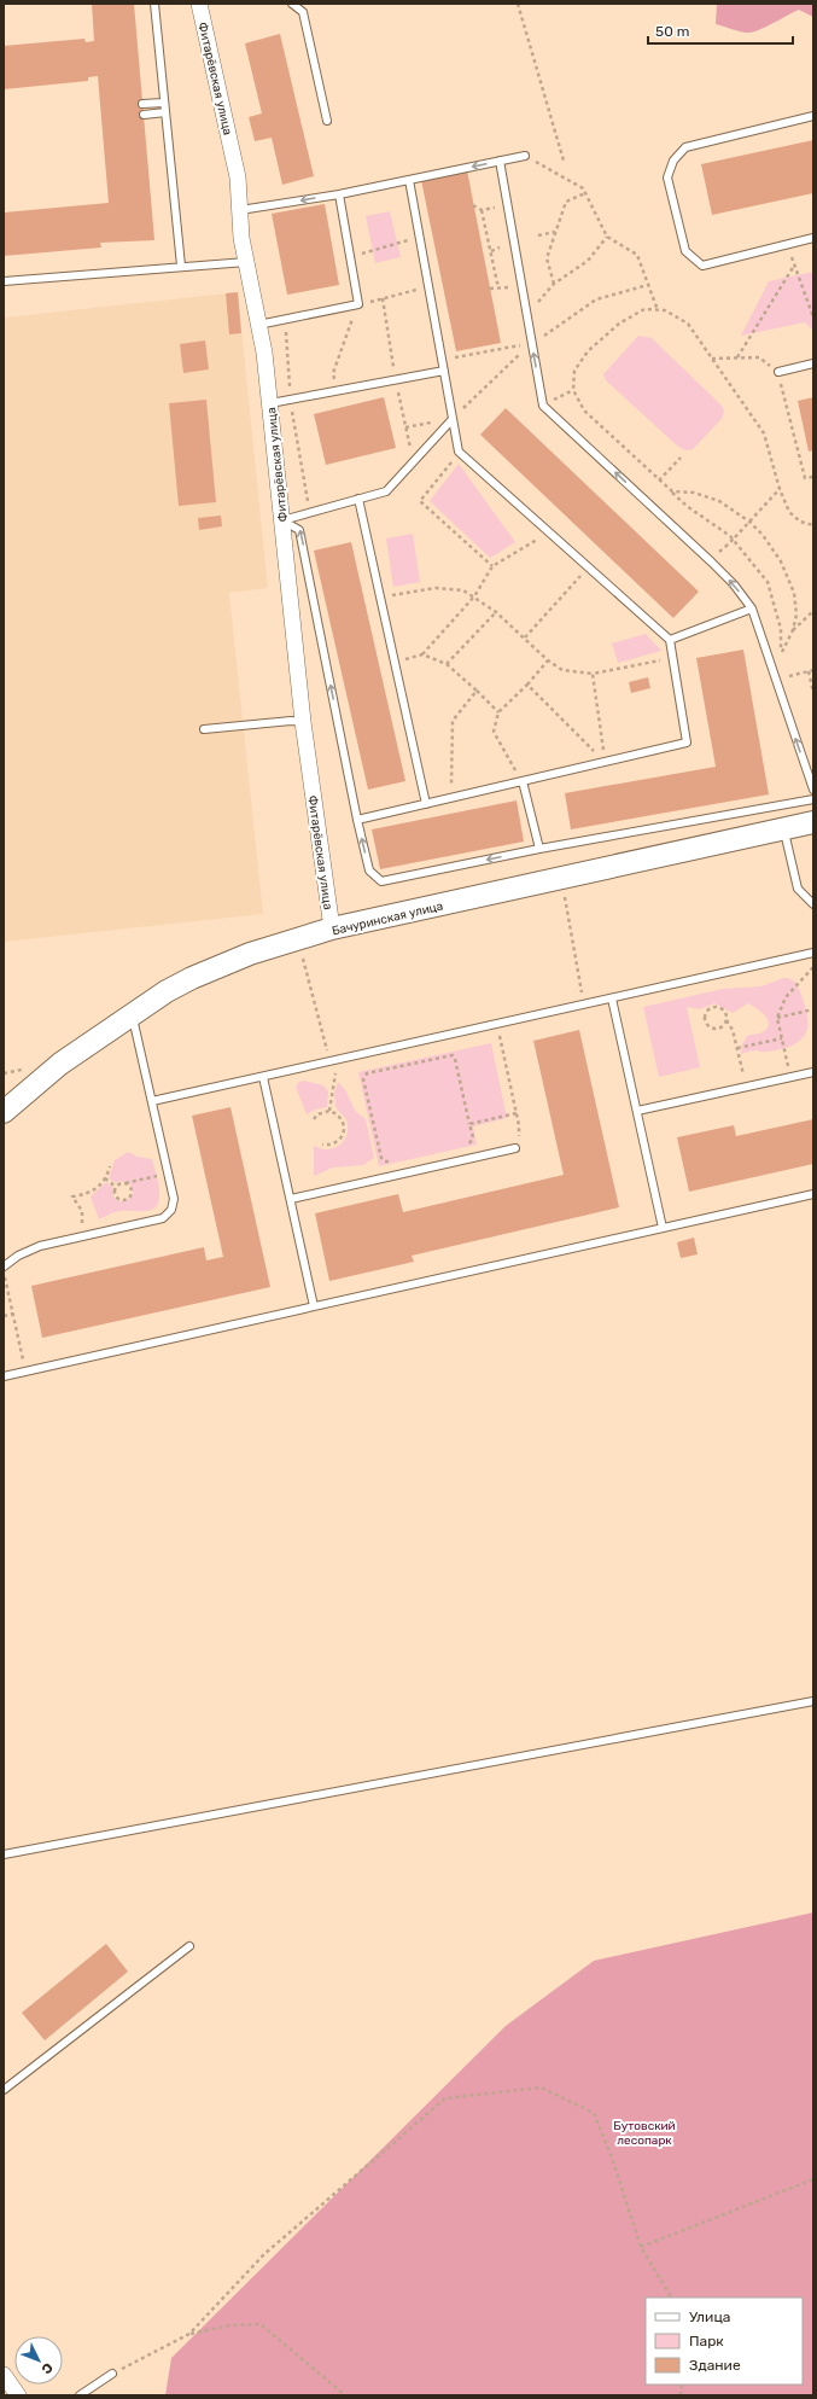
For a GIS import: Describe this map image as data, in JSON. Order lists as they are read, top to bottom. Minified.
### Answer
{"streets":{"street":["Фитарёвская улица","Бачуринская улица"]},"crossings":[["Фитарёвская улица","Бачуринская улица"]],"parks":["Бутовский лесопарк"],"legend":["Улица","Парк","Здание"],"scale_bar":"50 m","north":"bottom right"}
